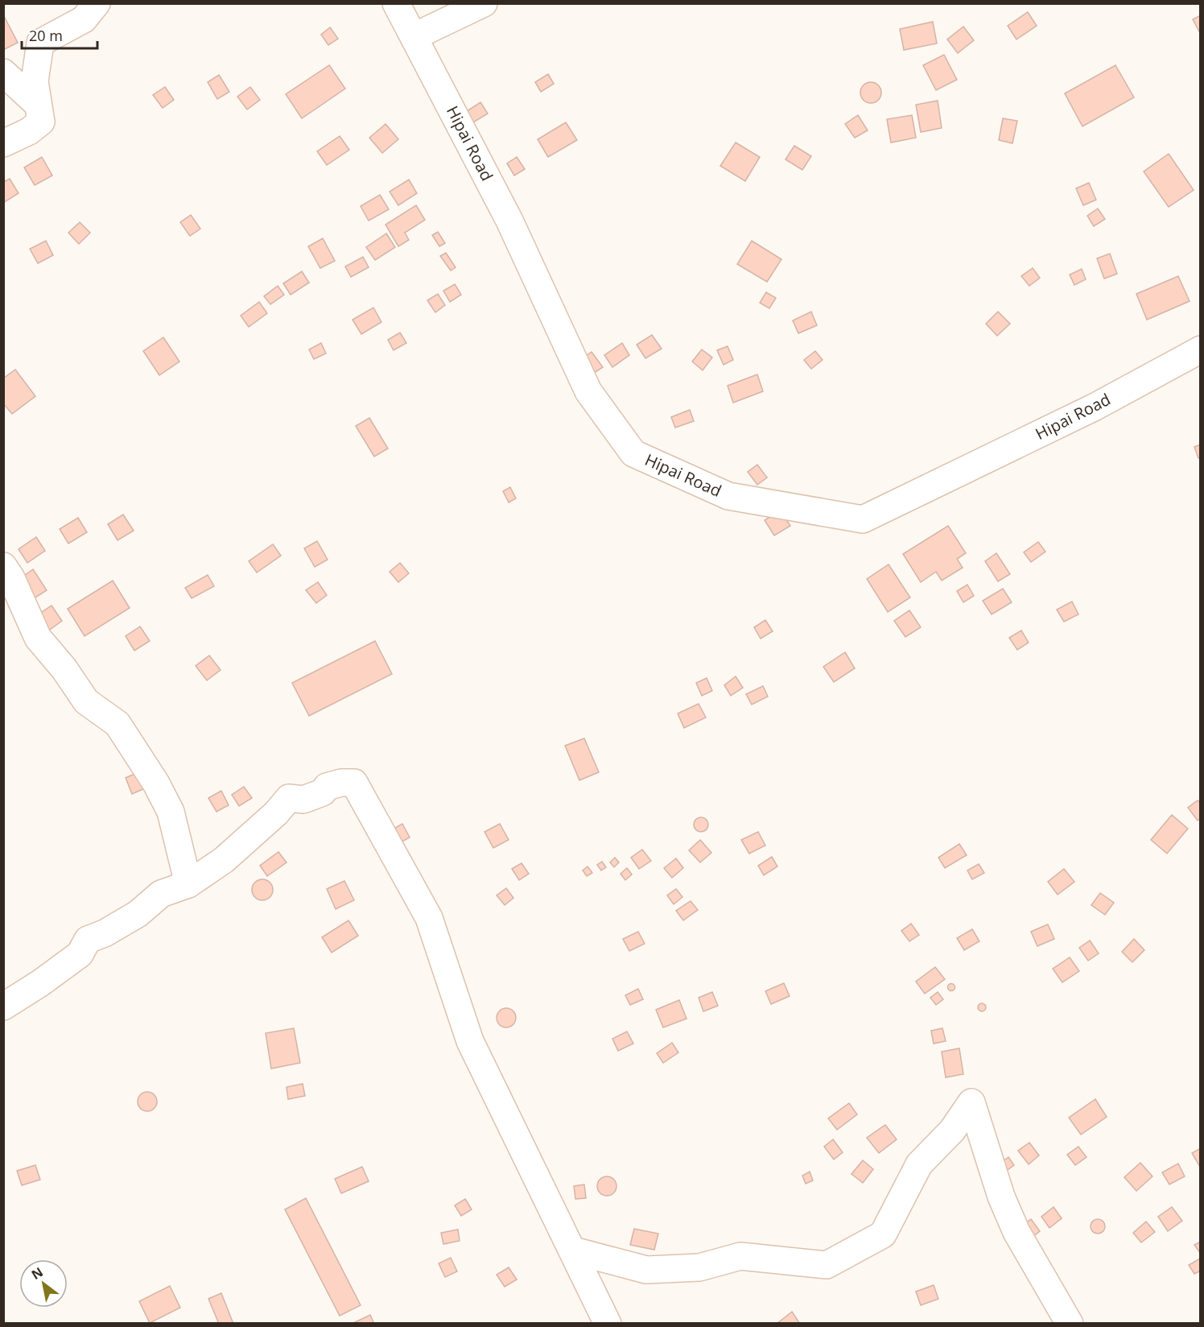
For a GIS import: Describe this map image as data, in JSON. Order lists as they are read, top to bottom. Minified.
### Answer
{"streets":{"street":["Hipai Road"]},"scale_bar":"20 m","north":"top left"}
